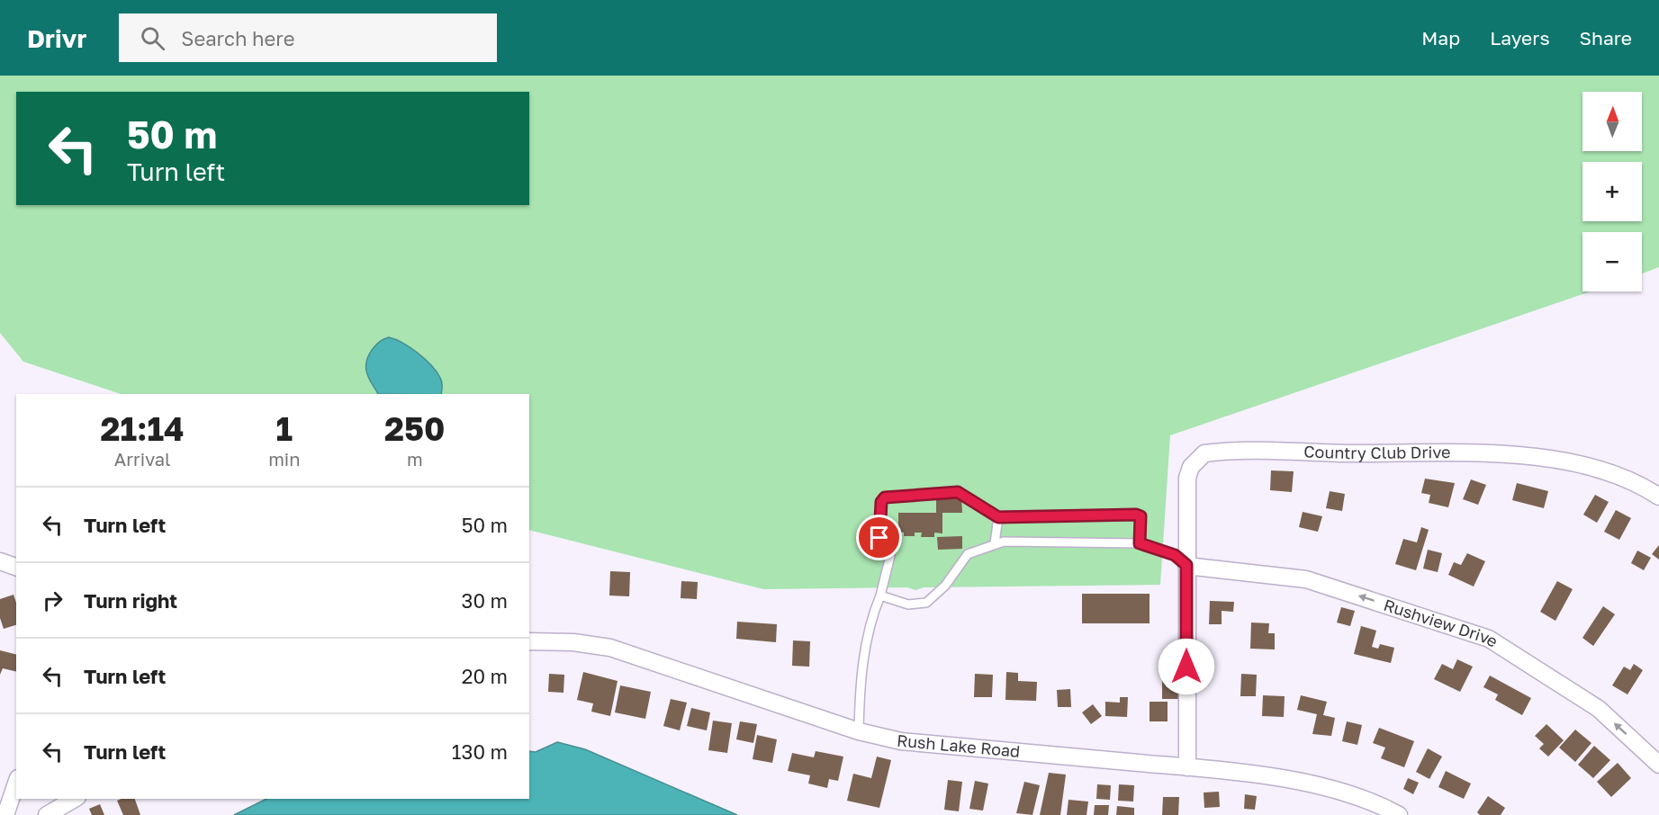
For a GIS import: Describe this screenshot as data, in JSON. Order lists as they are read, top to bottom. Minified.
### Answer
{"streets":{"street":["Country Club Drive","Rushview Drive","Rush Lake Road"]},"crossings":[["Country Club Drive","Rushview Drive"]],"one_way":["Rushview Drive"],"north":"top","page":{"header":"Drivr","search":"Search here","nav":["Map","Layers","Share"],"map_buttons":["+","−"],"turn":["50 m","Turn left"],"eta":["21:14","Arrival","1","min","250","m"],"list":[{"name":"Turn left","value":"50 m"},{"name":"Turn right","value":"30 m"},{"name":"Turn left","value":"20 m"},{"name":"Turn left","value":"130 m"}]}}
